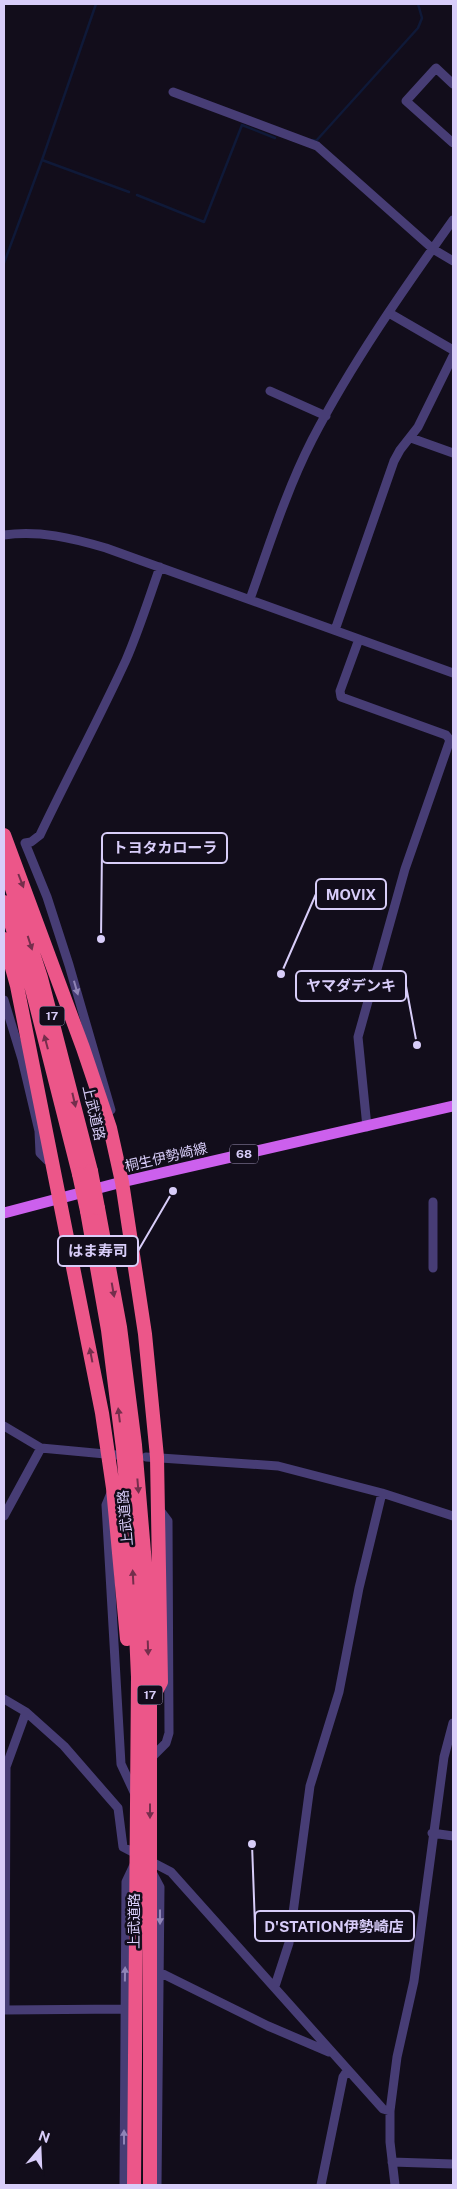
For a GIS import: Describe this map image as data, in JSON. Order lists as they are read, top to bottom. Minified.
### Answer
{"streets":{"highway":["17","上武道路"],"main road":["68","桐生伊勢崎線"]},"places":["トヨタカローラ","MOVIX","ヤマダデンキ","はま寿司","D'STATION伊勢崎店"],"north":"top"}
